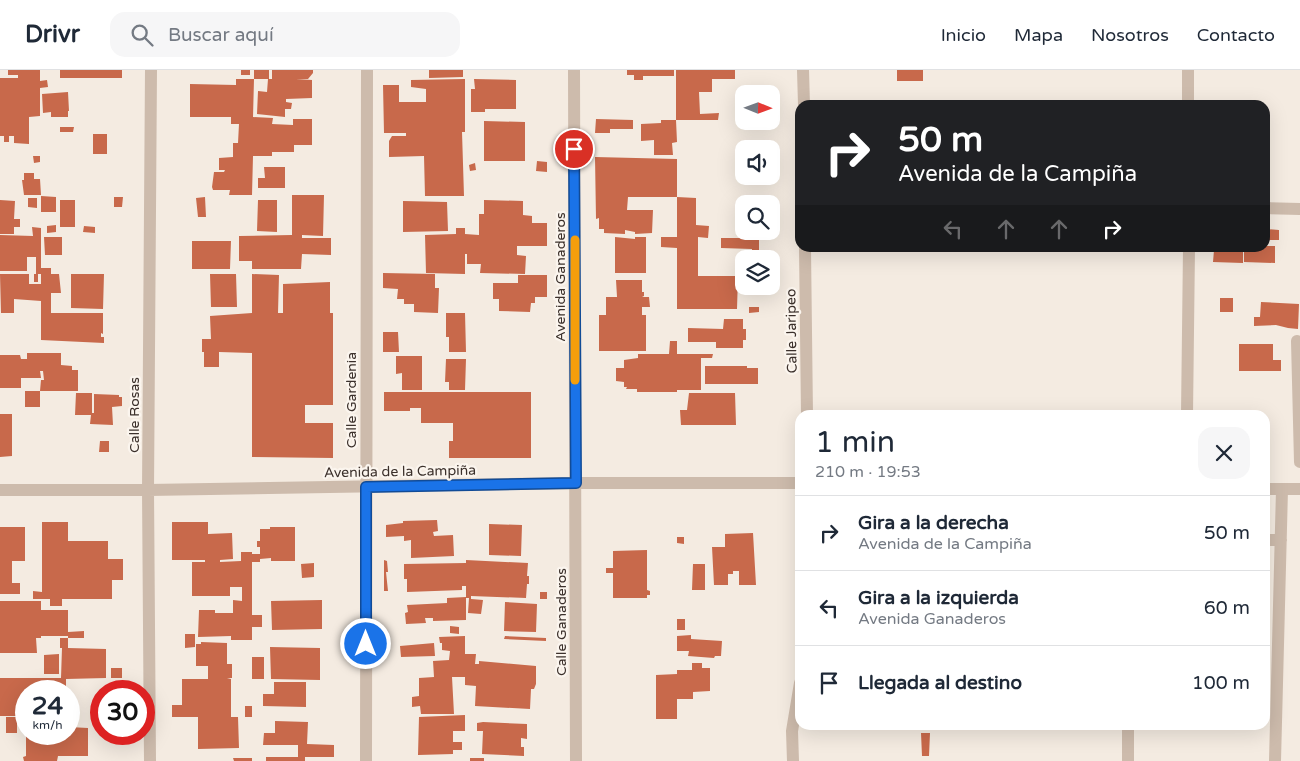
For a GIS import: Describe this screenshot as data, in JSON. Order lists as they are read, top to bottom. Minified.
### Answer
{"streets":{"street":["Avenida Ganaderos","Calle Jaripeo","Calle Gardenia","Calle Rosas","Avenida de la Campiña","Calle Ganaderos"]},"crossings":[["Avenida Ganaderos","Avenida de la Campiña"],["Avenida Ganaderos","Calle Ganaderos"],["Calle Gardenia","Avenida de la Campiña"],["Calle Rosas","Avenida de la Campiña"],["Avenida de la Campiña","Calle Ganaderos"]],"north":"right","page":{"header":"Drivr","search":"Buscar aquí","nav":["Inicio","Mapa","Nosotros","Contacto"],"turn":["50 m","Avenida de la Campiña"],"heading":["1 min","210 m · 19:53"],"list":[{"name":"Gira a la derecha","note":"Avenida de la Campiña","value":"50 m"},{"name":"Gira a la izquierda","note":"Avenida Ganaderos","value":"60 m"},{"name":"Llegada al destino","value":"100 m"}],"speed":"24 km/h","limit":"30"}}
